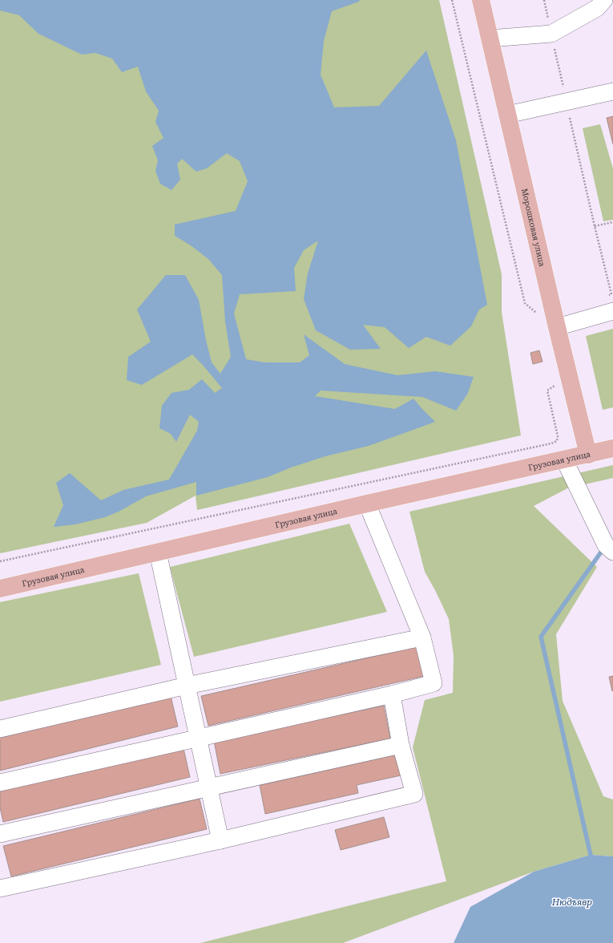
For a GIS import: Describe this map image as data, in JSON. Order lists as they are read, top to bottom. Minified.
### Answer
{"streets":{"main road":["Морошковая улица","Грузовая улица"]},"crossings":[["Морошковая улица","Грузовая улица"]],"water":["Нюдъявр"]}
